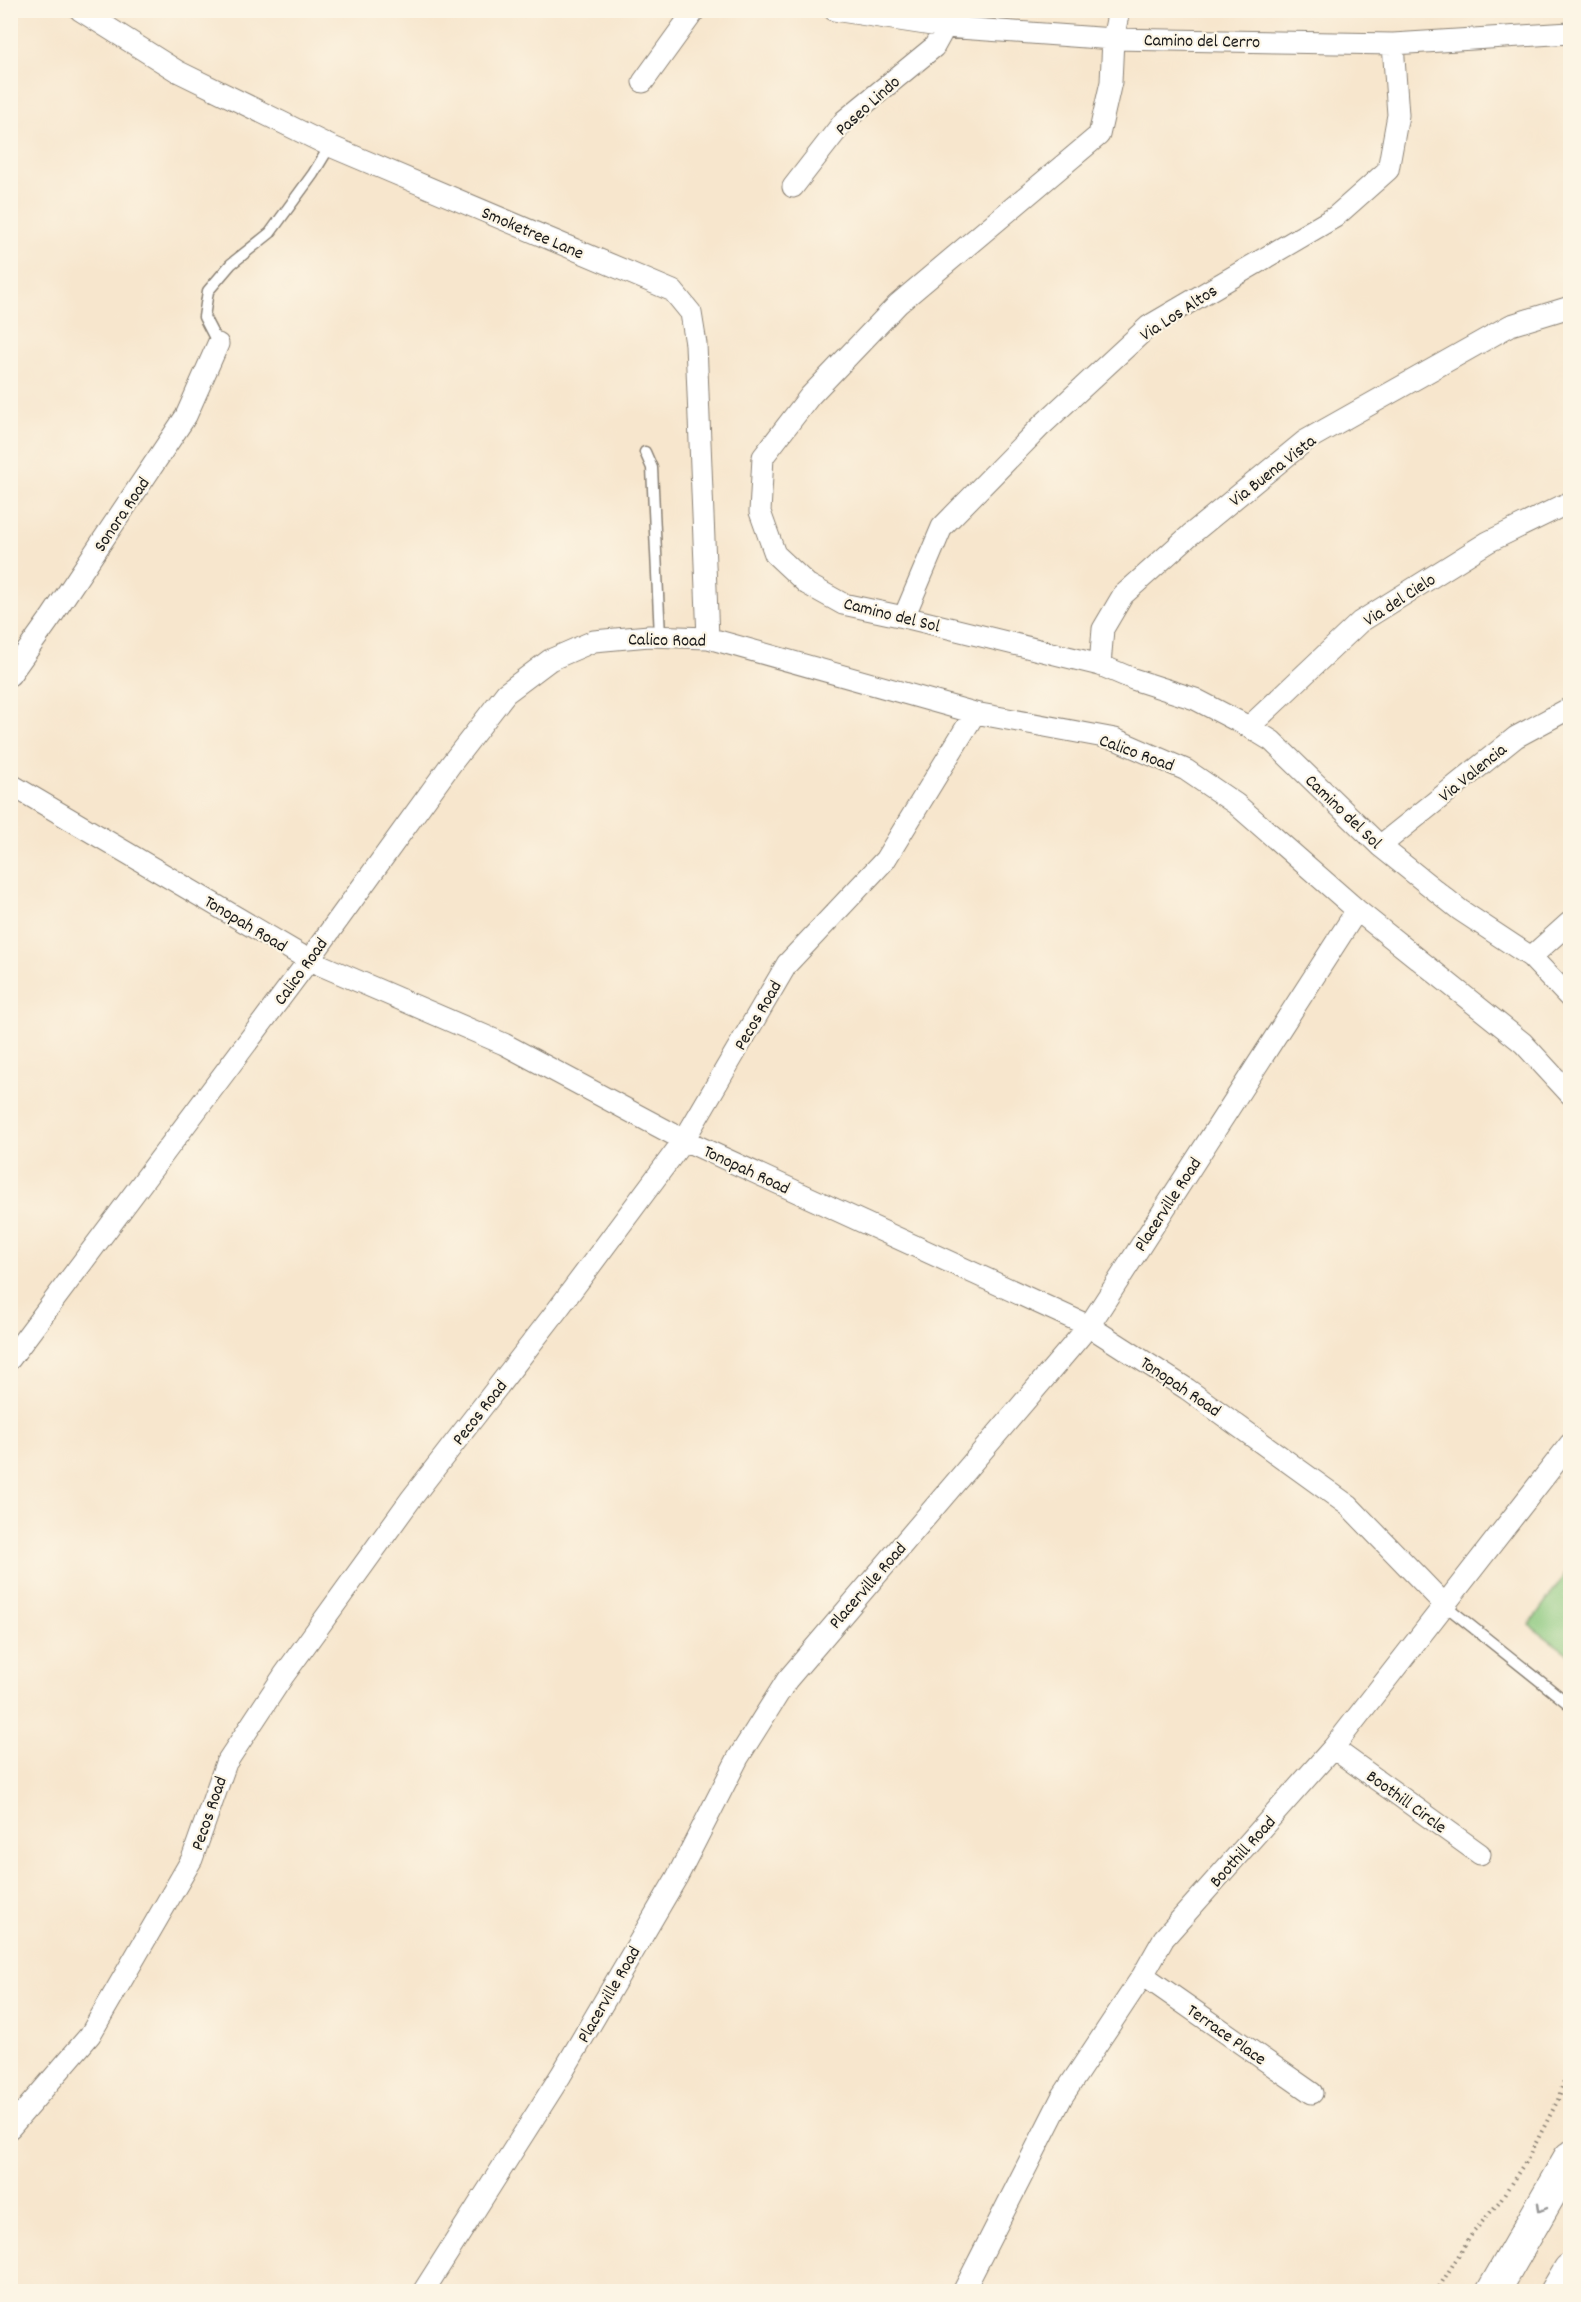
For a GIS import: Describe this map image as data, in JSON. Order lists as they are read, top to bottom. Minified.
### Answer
{"streets":{"street":["Camino del Cerro","Paseo Lindo","Smoketree Lane","Via Los Altos","Via Buena Vista","Sonora Road","Via del Cielo","Camino del Sol","Calico Road","Via Valencia","Tonopah Road","Pecos Road","Placerville Road","Boothill Circle","Boothill Road","Terrace Place"]},"crossings":[["Camino del Cerro","Paseo Lindo"],["Camino del Cerro","Via Los Altos"],["Camino del Cerro","Camino del Sol"],["Smoketree Lane","Calico Road"],["Via Los Altos","Camino del Sol"],["Via Buena Vista","Camino del Sol"],["Via del Cielo","Camino del Sol"],["Camino del Sol","Via Valencia"],["Calico Road","Tonopah Road"],["Calico Road","Pecos Road"],["Calico Road","Placerville Road"],["Tonopah Road","Pecos Road"],["Tonopah Road","Placerville Road"],["Tonopah Road","Boothill Road"],["Boothill Circle","Boothill Road"],["Boothill Road","Terrace Place"]]}
